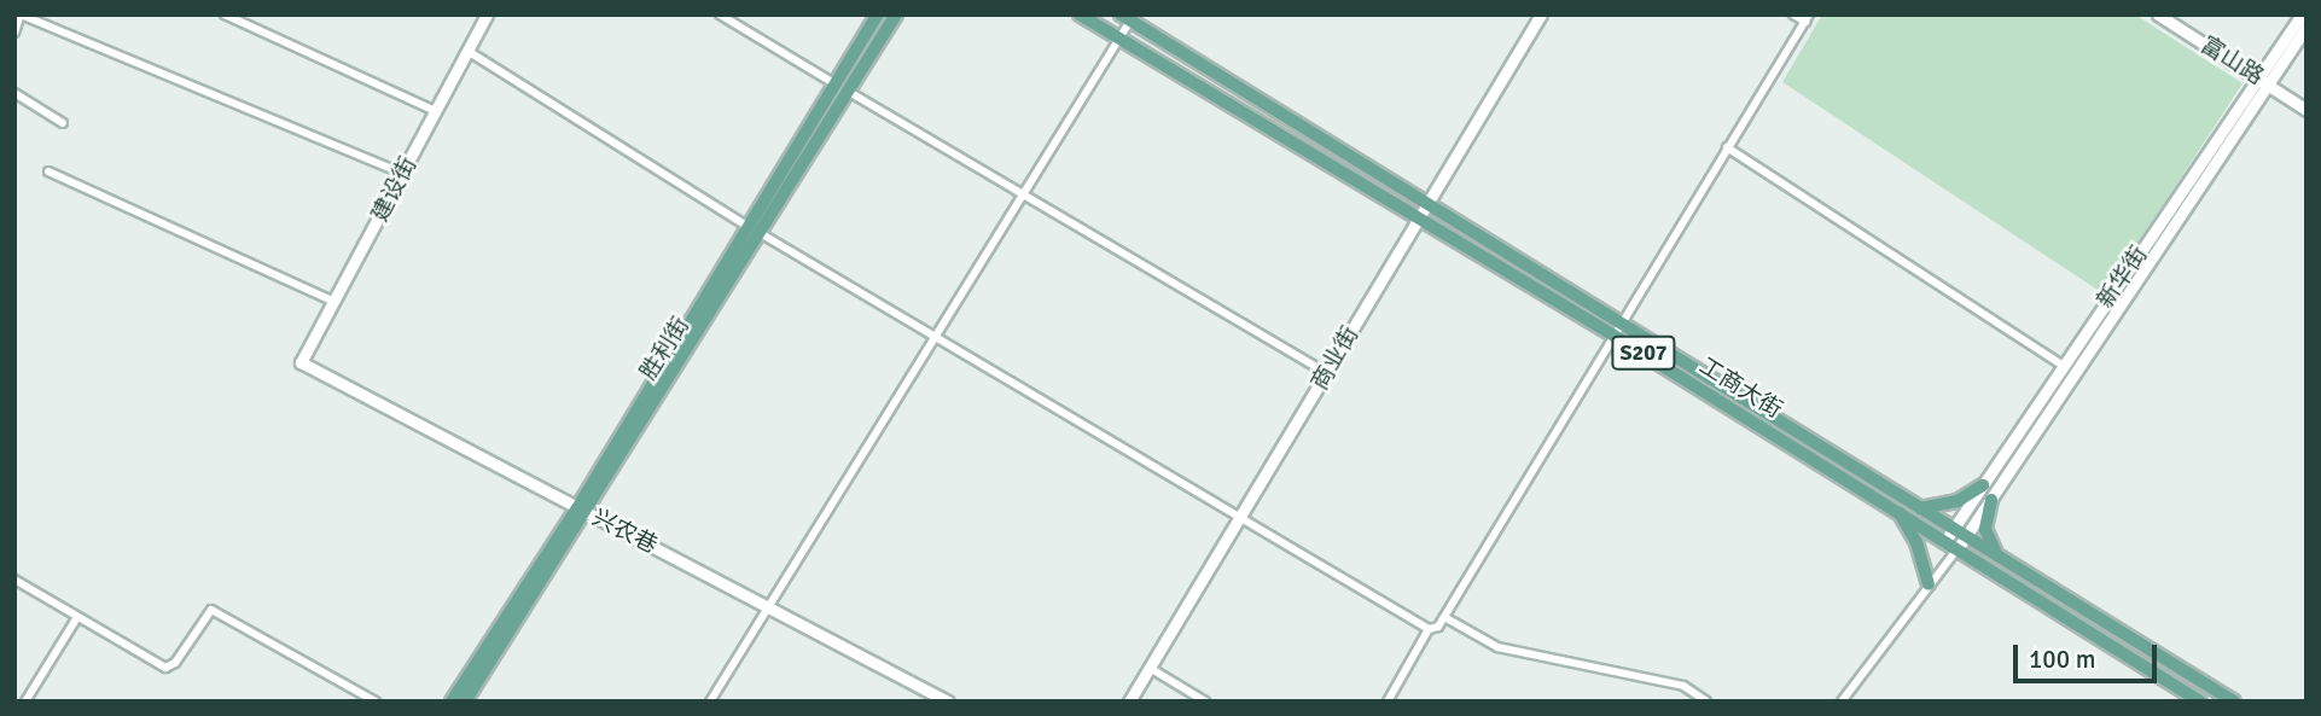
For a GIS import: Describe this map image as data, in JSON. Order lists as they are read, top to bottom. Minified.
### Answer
{"streets":{"main road":["胜利街","S207","工商大街"],"street":["富山路","建设街","新华街","商业街","兴农巷"]},"crossings":[["富山路","新华街"],["建设街","兴农巷"],["新华街","工商大街"],["胜利街","兴农巷"],["商业街","工商大街"]],"scale_bar":"100 m"}
